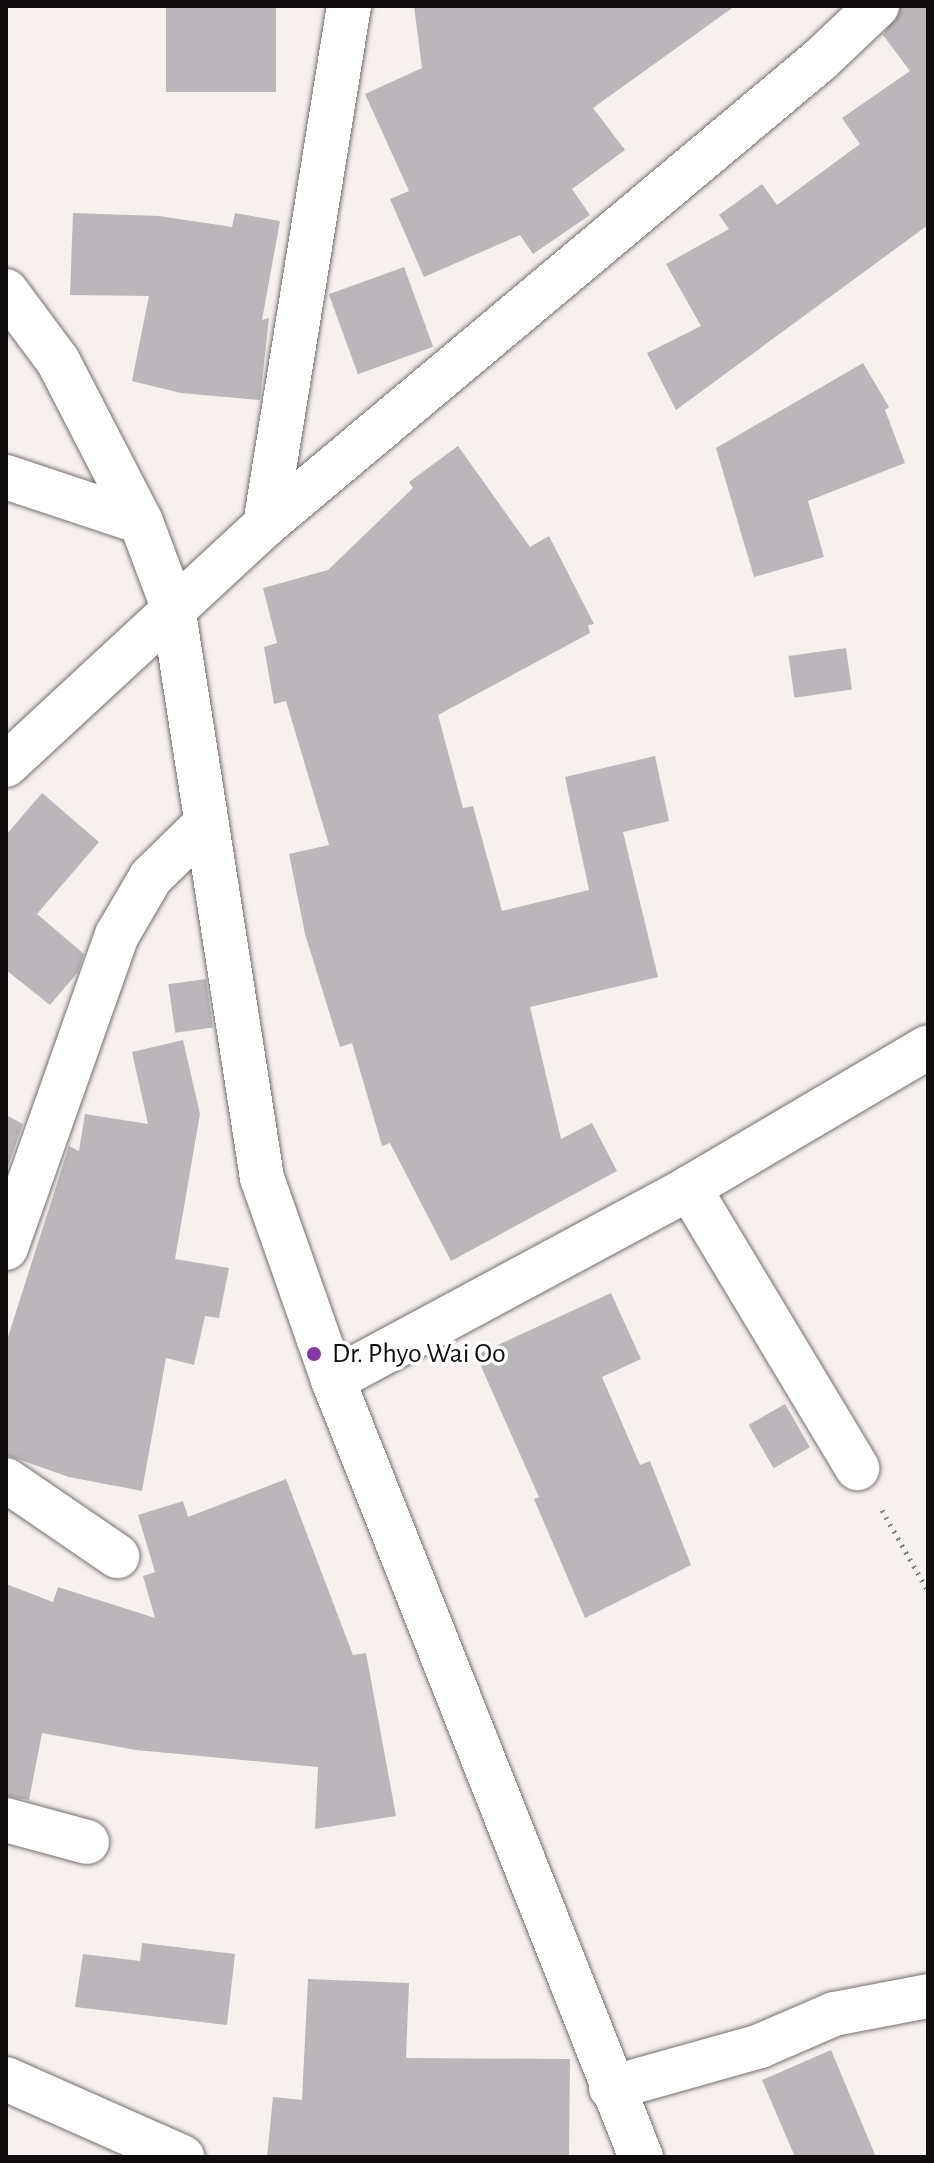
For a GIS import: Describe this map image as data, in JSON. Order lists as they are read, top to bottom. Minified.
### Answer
{"places":["Dr. Phyo Wai Oo"]}
